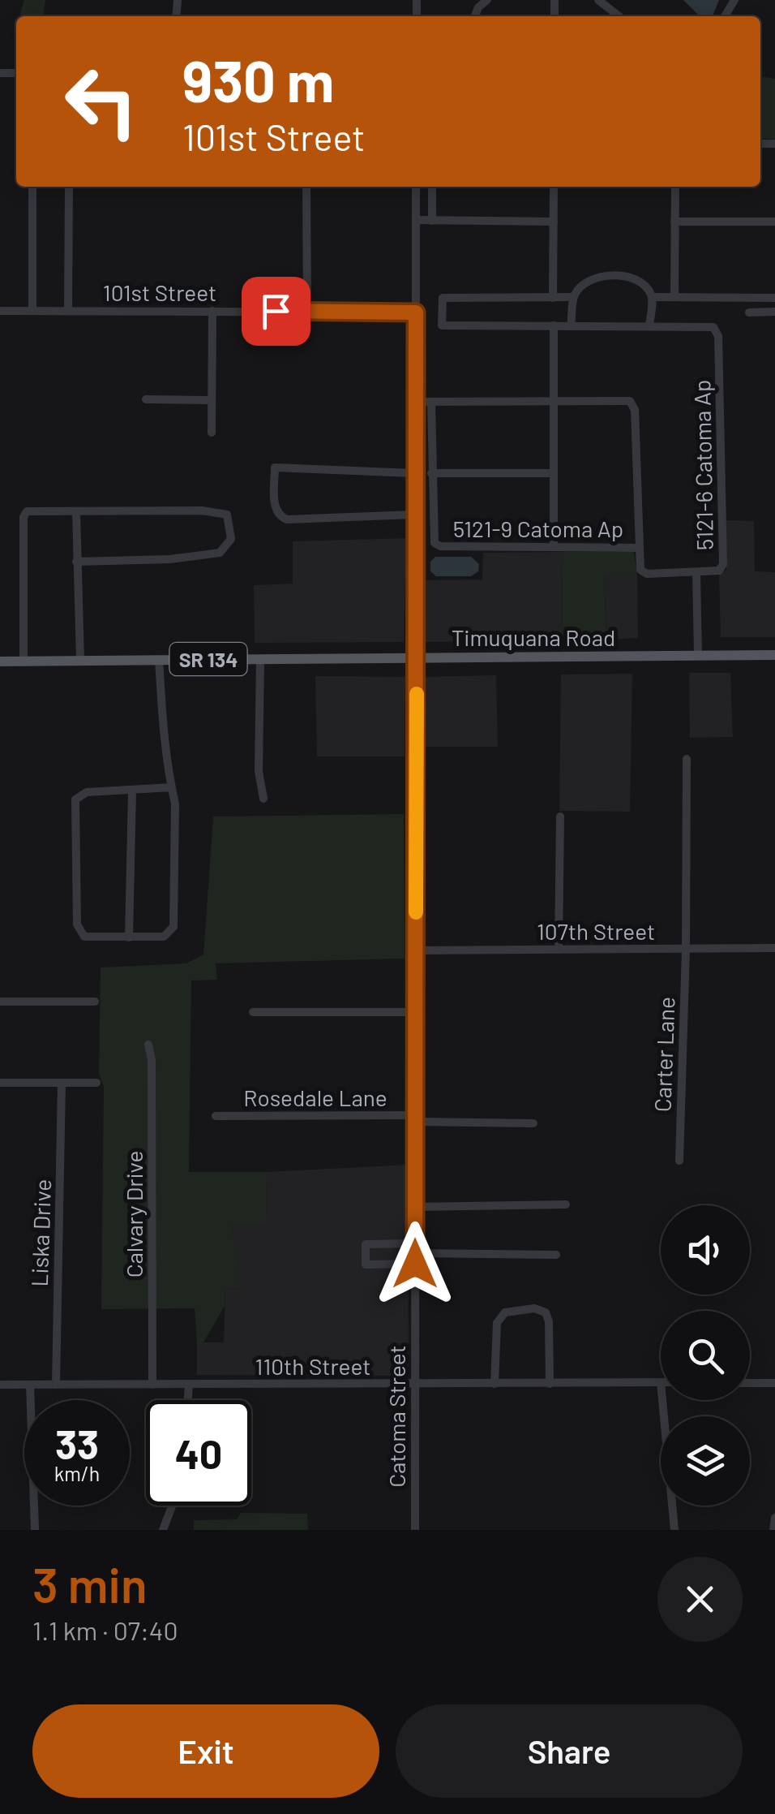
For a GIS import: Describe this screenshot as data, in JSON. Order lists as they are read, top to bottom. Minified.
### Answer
{"streets":{"main road":["Timuquana Road","SR 134"],"street":["101st Street","5121-6 Catoma Ap","5121-9 Catoma Ap","107th Street","Carter Lane","Rosedale Lane","Calvary Drive","Liska Drive","110th Street","Catoma Street"]},"crossings":[["101st Street","Catoma Street"],["5121-6 Catoma Ap","5121-9 Catoma Ap"],["Timuquana Road","Catoma Street"],["107th Street","Carter Lane"],["107th Street","Catoma Street"],["Rosedale Lane","Catoma Street"],["Calvary Drive","110th Street"],["Liska Drive","110th Street"],["110th Street","Catoma Street"]],"page":{"turn":["930 m","101st Street"],"speed":"33 km/h","limit":"40","heading":["3 min","1.1 km · 07:40"],"buttons":["Exit","Share"]}}
